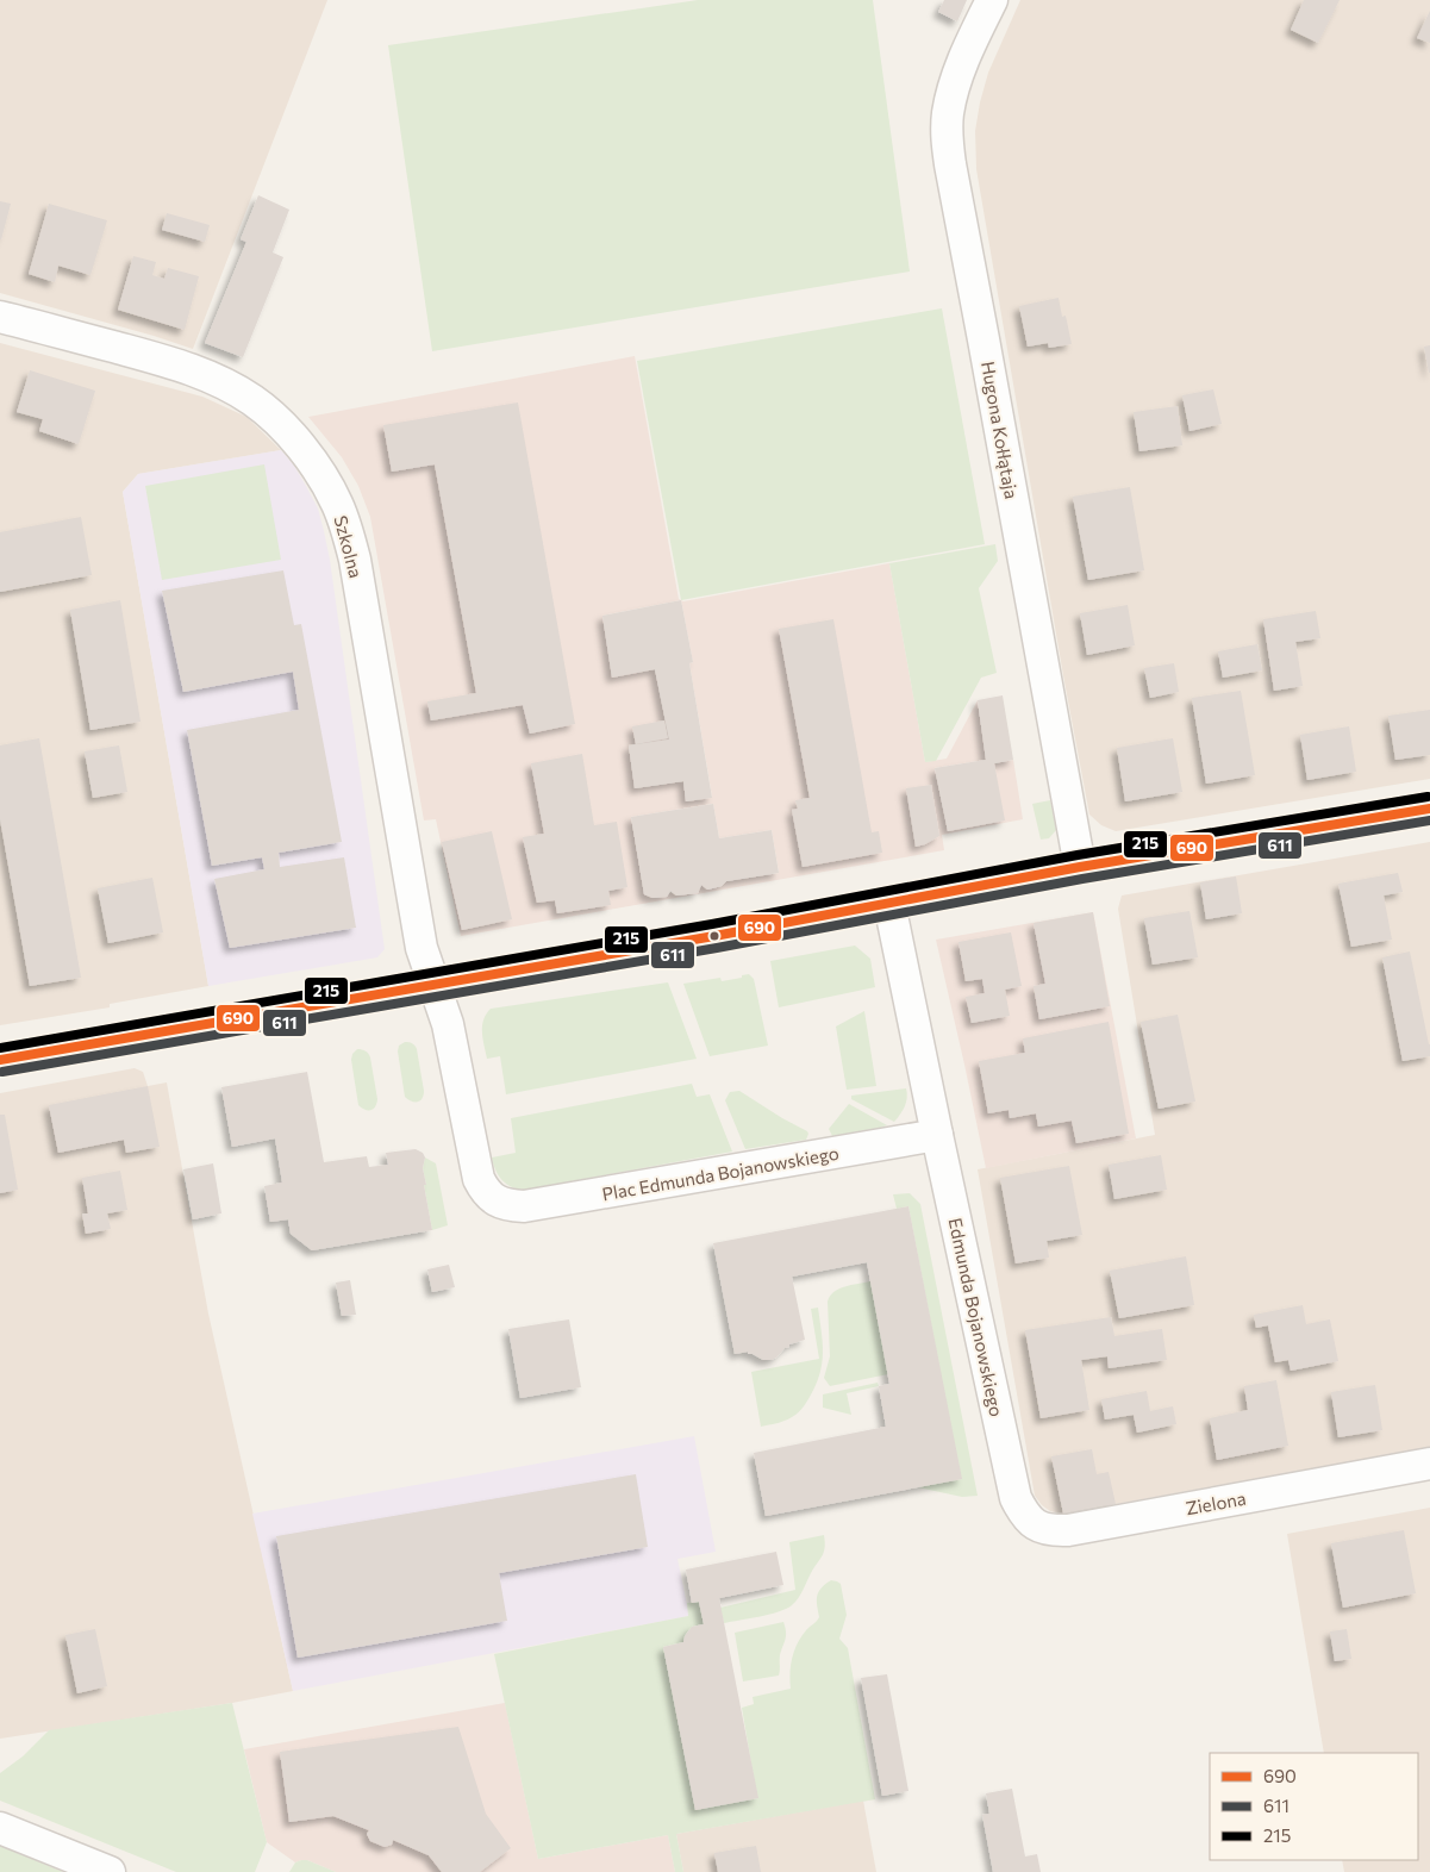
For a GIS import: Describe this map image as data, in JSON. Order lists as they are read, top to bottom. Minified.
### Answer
{"streets":{"street":["Hugona Kołłątaja","Szkolna","Plac Edmunda Bojanowskiego","Edmunda Bojanowskiego","Zielona"]},"crossings":[["Szkolna","Plac Edmunda Bojanowskiego"],["Plac Edmunda Bojanowskiego","Edmunda Bojanowskiego"],["Edmunda Bojanowskiego","Zielona"]],"lines":["transit line 215","transit line 690","transit line 611"],"legend":["690","611","215"]}
